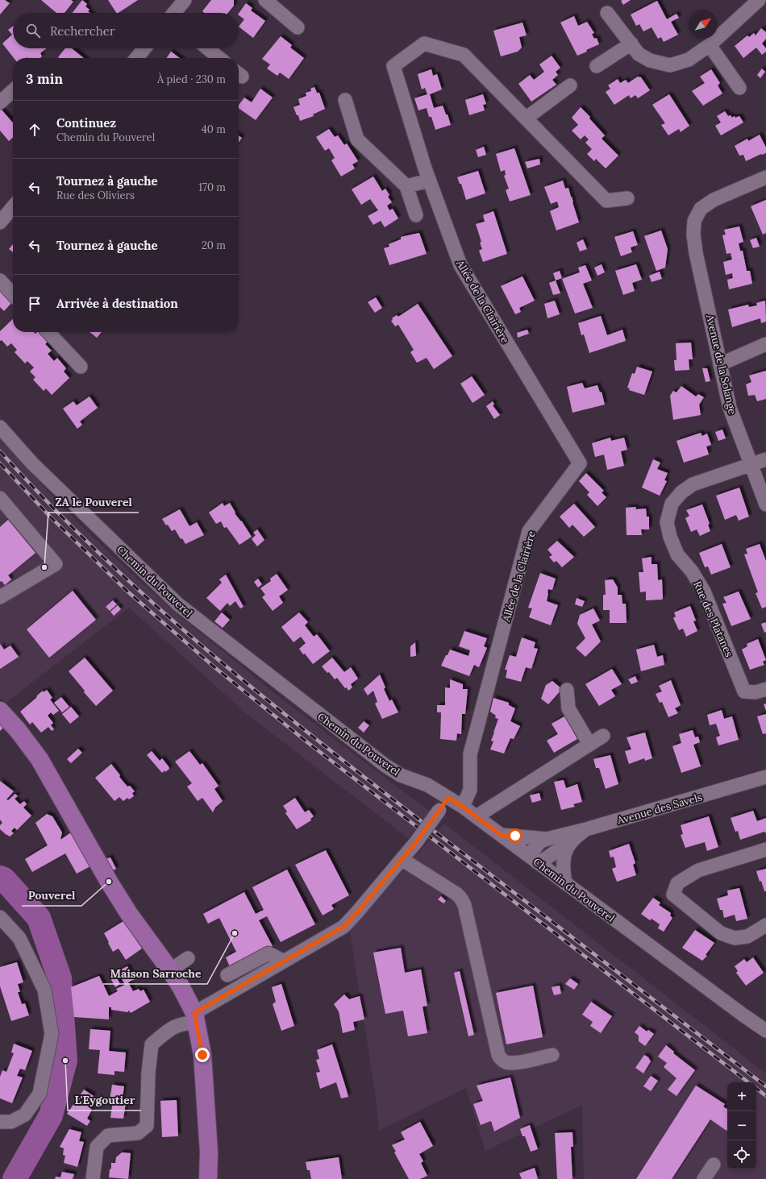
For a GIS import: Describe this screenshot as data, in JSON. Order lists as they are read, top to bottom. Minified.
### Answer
{"streets":{"street":["Allée de la Clairière","Avenue de la Solange","Chemin du Pouverel","Rue des Platanes","Avenue des Savels"]},"crossings":[["Allée de la Clairière","Chemin du Pouverel"],["Avenue de la Solange","Rue des Platanes"],["Chemin du Pouverel","Avenue des Savels"]],"places":["ZA le Pouverel","Pouverel","Maison Sarroche","L'Eygoutier"],"north":"top right","page":{"search":"Rechercher","heading":["3 min","À pied · 230 m"],"list":[["Continuez","Chemin du Pouverel","40 m"],["Tournez à gauche","Rue des Oliviers","170 m"],["Tournez à gauche","20 m"],"Arrivée à destination"],"map_buttons":["+","−"]}}
